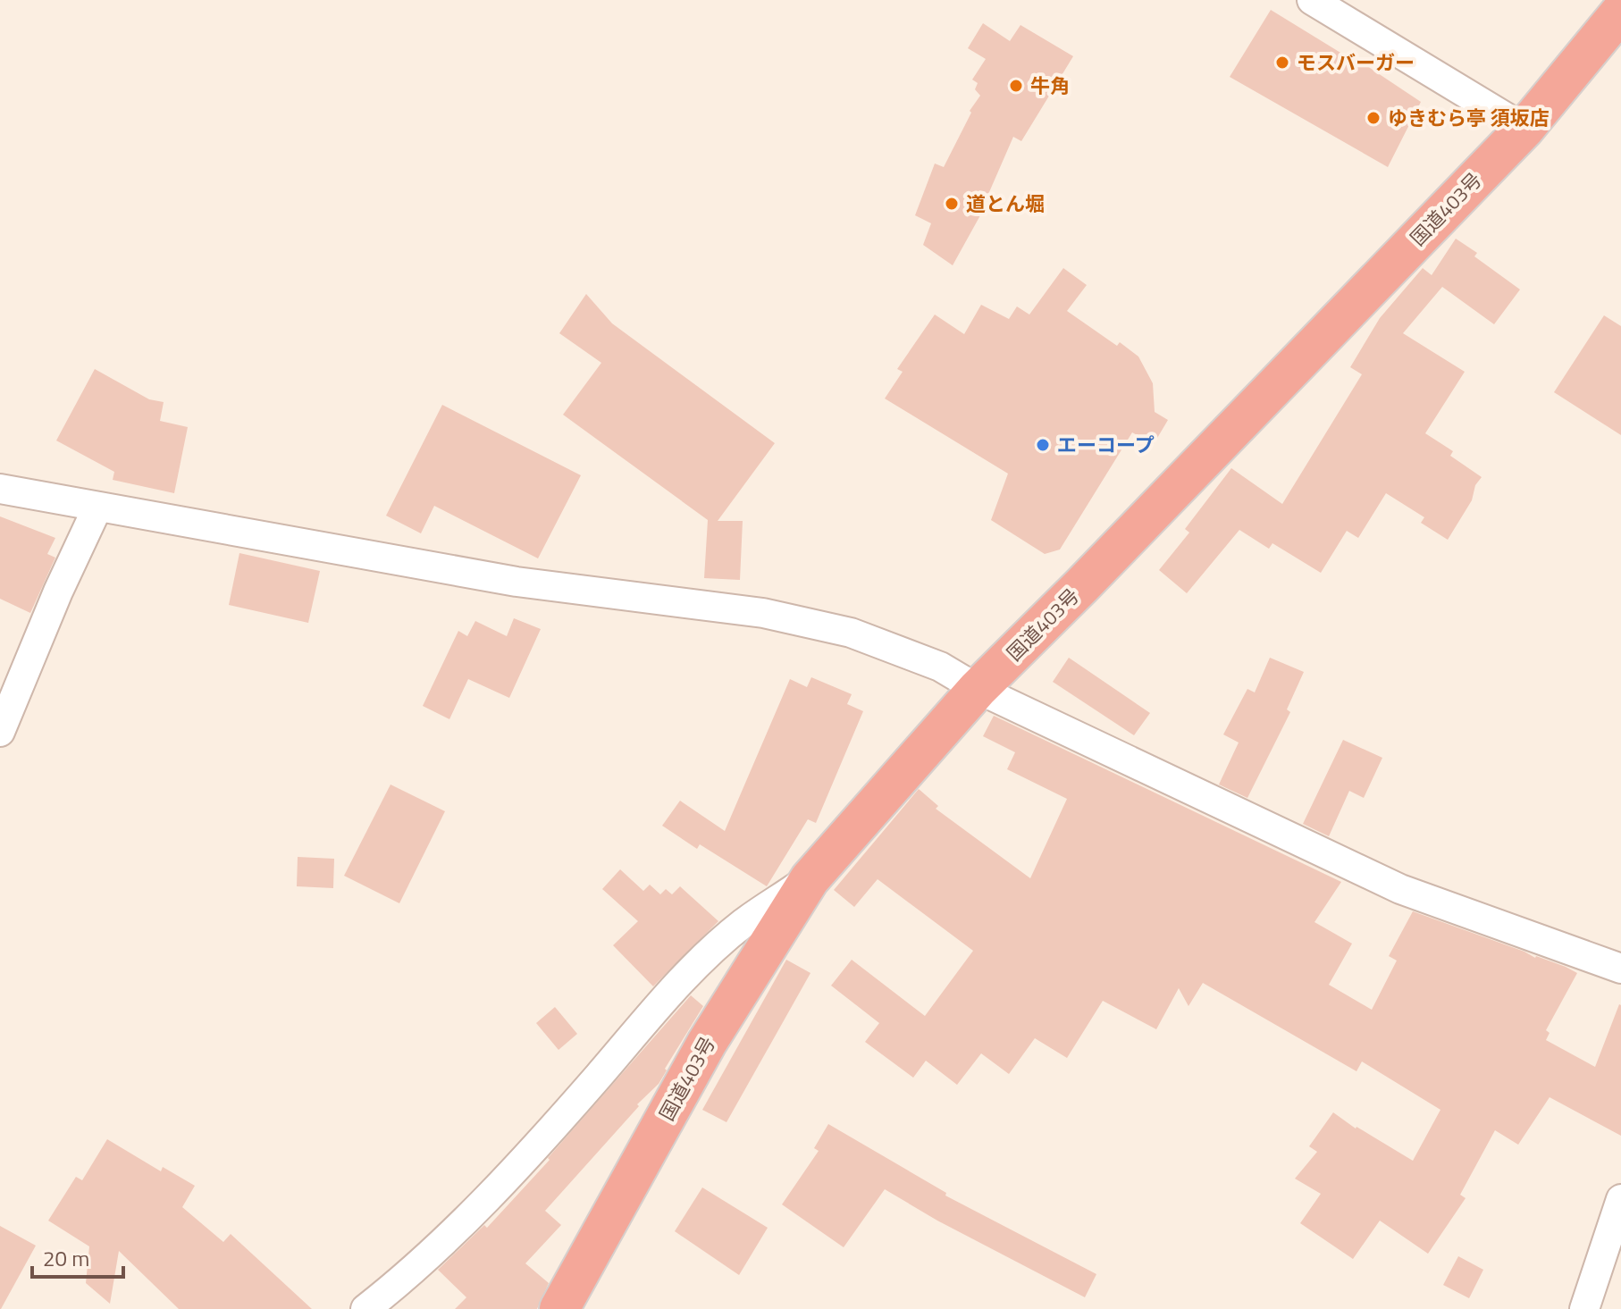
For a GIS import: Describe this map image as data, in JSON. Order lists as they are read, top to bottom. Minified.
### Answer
{"streets":{"highway":["国道403号"]},"places":["モスバーガー","牛角","ゆきむら亭 須坂店","道とん堀","エーコープ"],"scale_bar":"20 m"}
